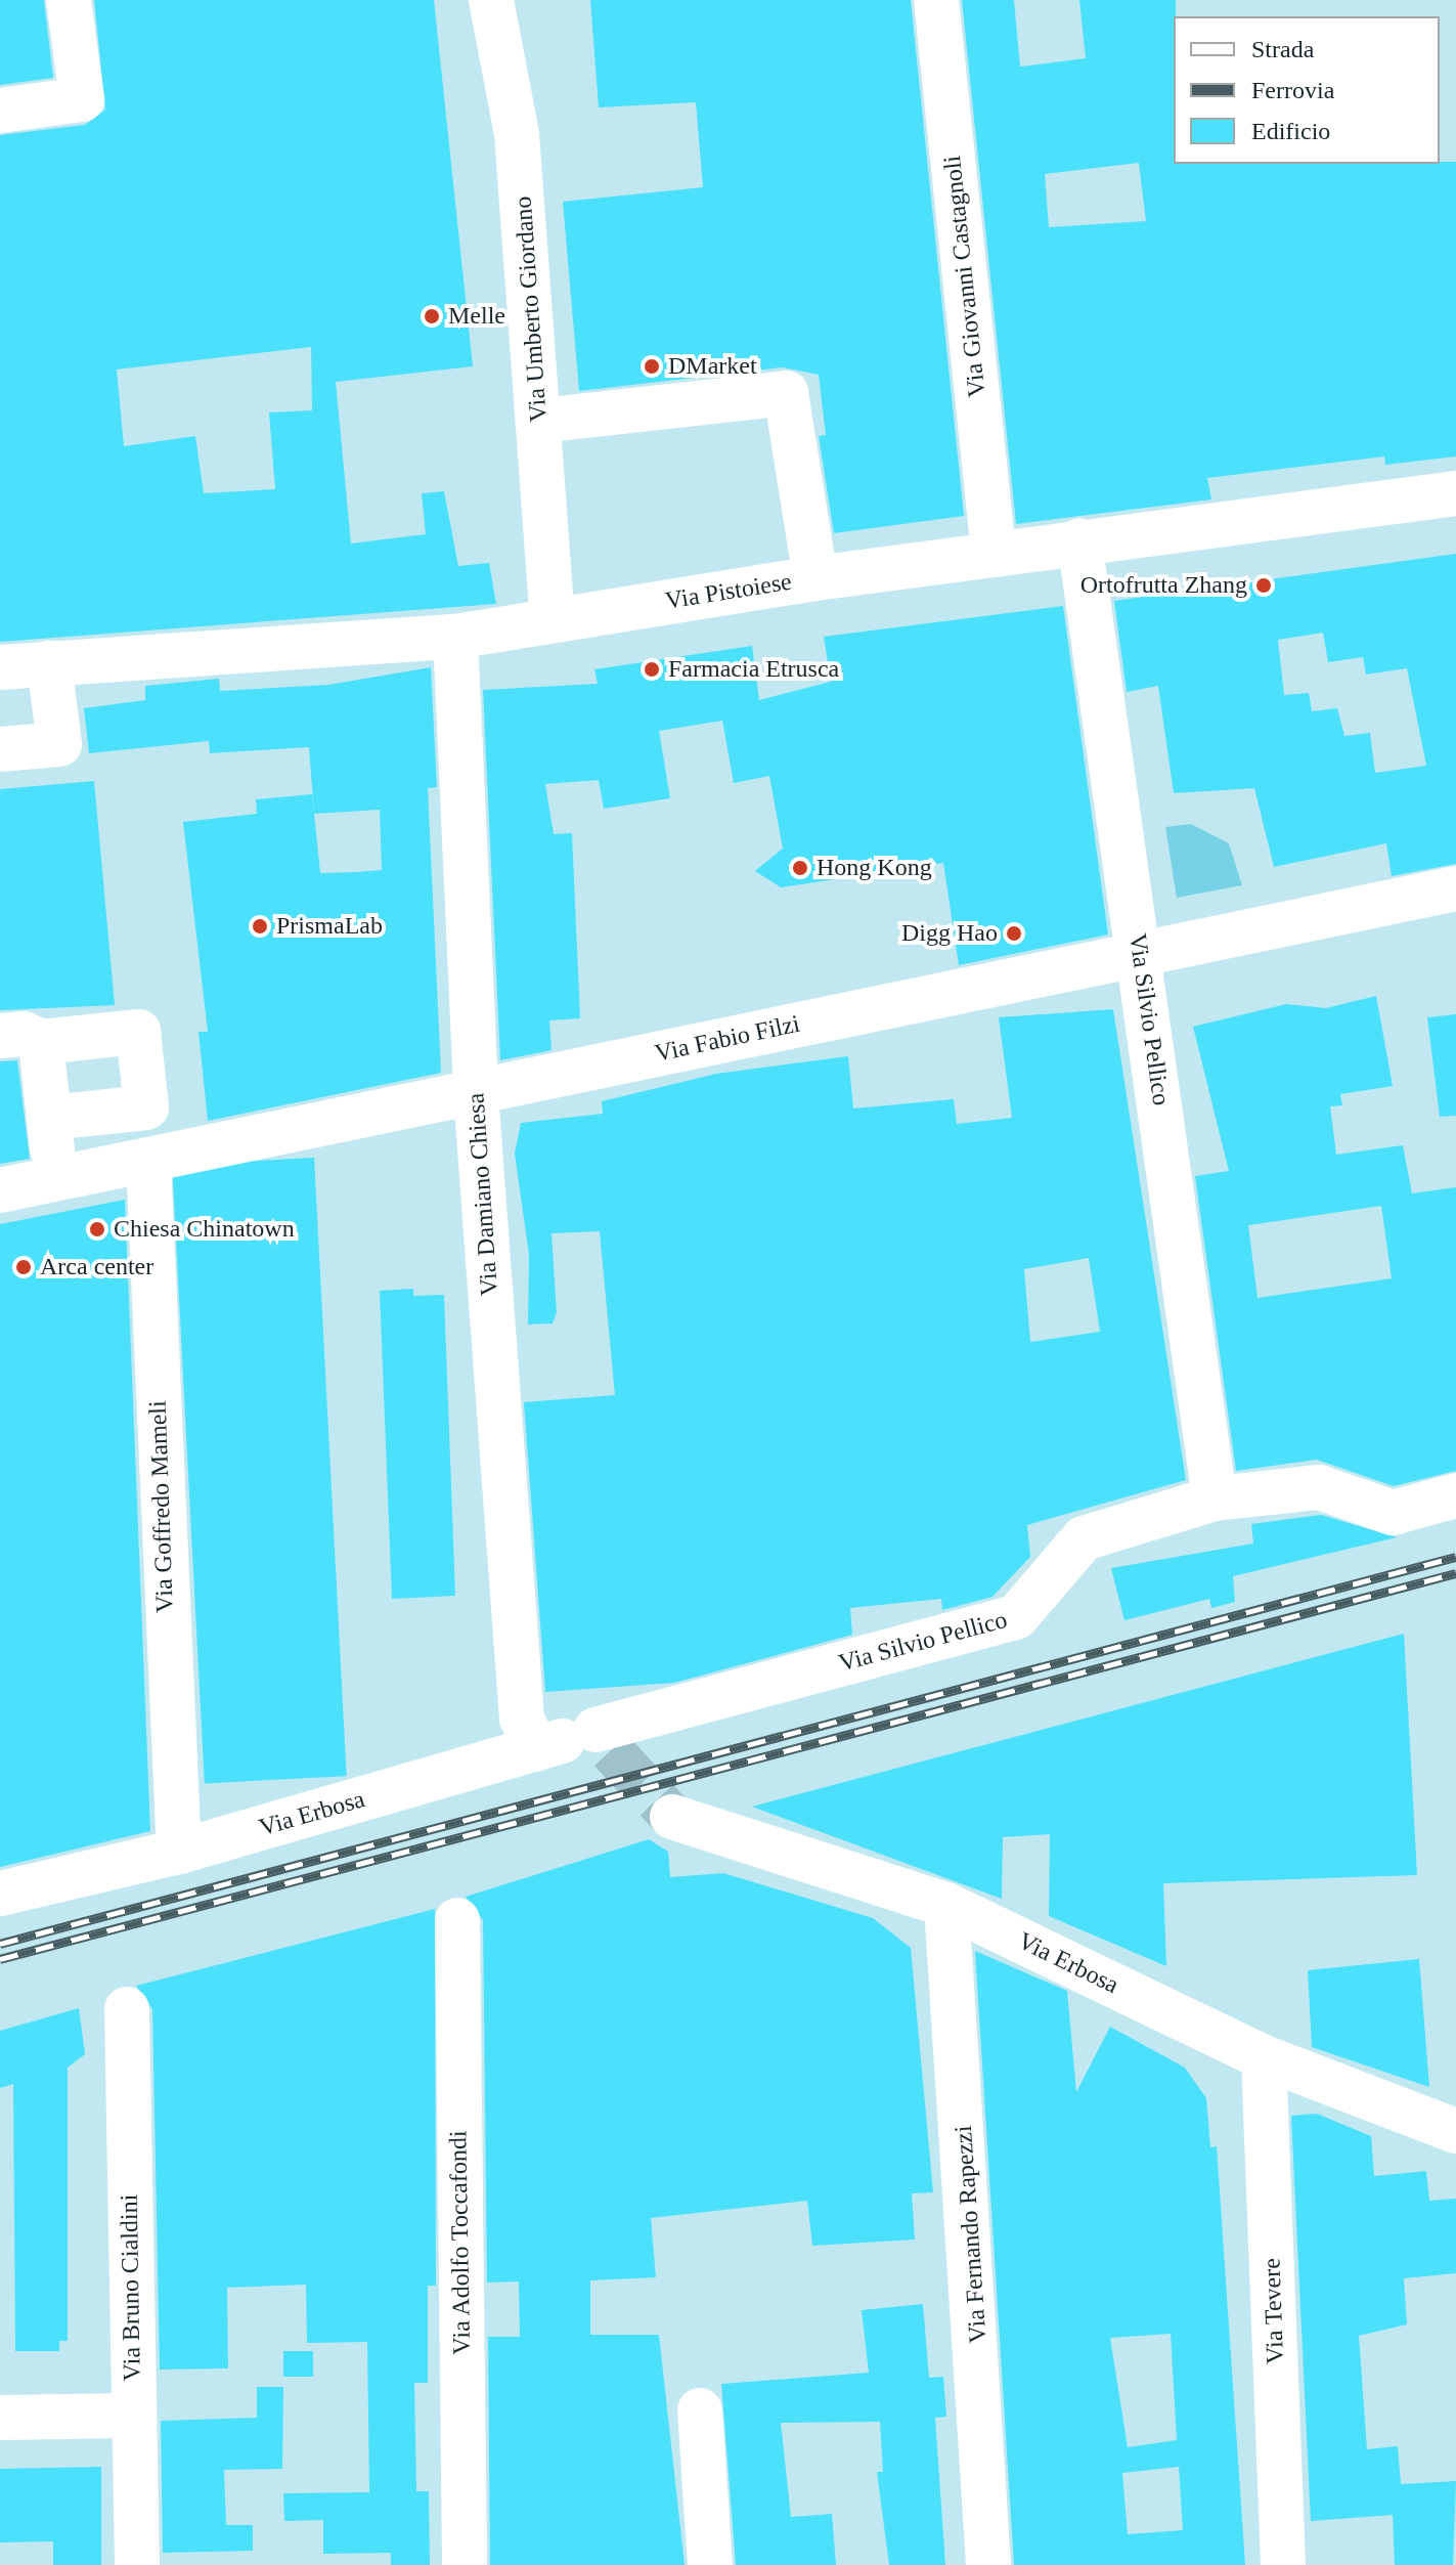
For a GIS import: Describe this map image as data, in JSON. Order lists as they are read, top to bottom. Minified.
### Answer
{"streets":{"street":["Via Giovanni Castagnoli","Via Umberto Giordano","Via Pistoiese","Via Silvio Pellico","Via Fabio Filzi","Via Damiano Chiesa","Via Goffredo Mameli","Via Erbosa","Via Fernando Rapezzi","Via Adolfo Toccafondi","Via Bruno Cialdini","Via Tevere"]},"crossings":[["Via Giovanni Castagnoli","Via Pistoiese"],["Via Umberto Giordano","Via Pistoiese"],["Via Pistoiese","Via Silvio Pellico"],["Via Pistoiese","Via Damiano Chiesa"],["Via Silvio Pellico","Via Fabio Filzi"],["Via Silvio Pellico","Via Erbosa"],["Via Fabio Filzi","Via Damiano Chiesa"],["Via Fabio Filzi","Via Goffredo Mameli"],["Via Damiano Chiesa","Via Erbosa"],["Via Goffredo Mameli","Via Erbosa"],["Via Erbosa","Via Fernando Rapezzi"],["Via Erbosa","Via Tevere"]],"places":["Melle","DMarket","Ortofrutta Zhang","Farmacia Etrusca","Hong Kong","PrismaLab","Digg Hao","Chiesa Chinatown","Arca center"],"legend":["Strada","Ferrovia","Edificio"]}
